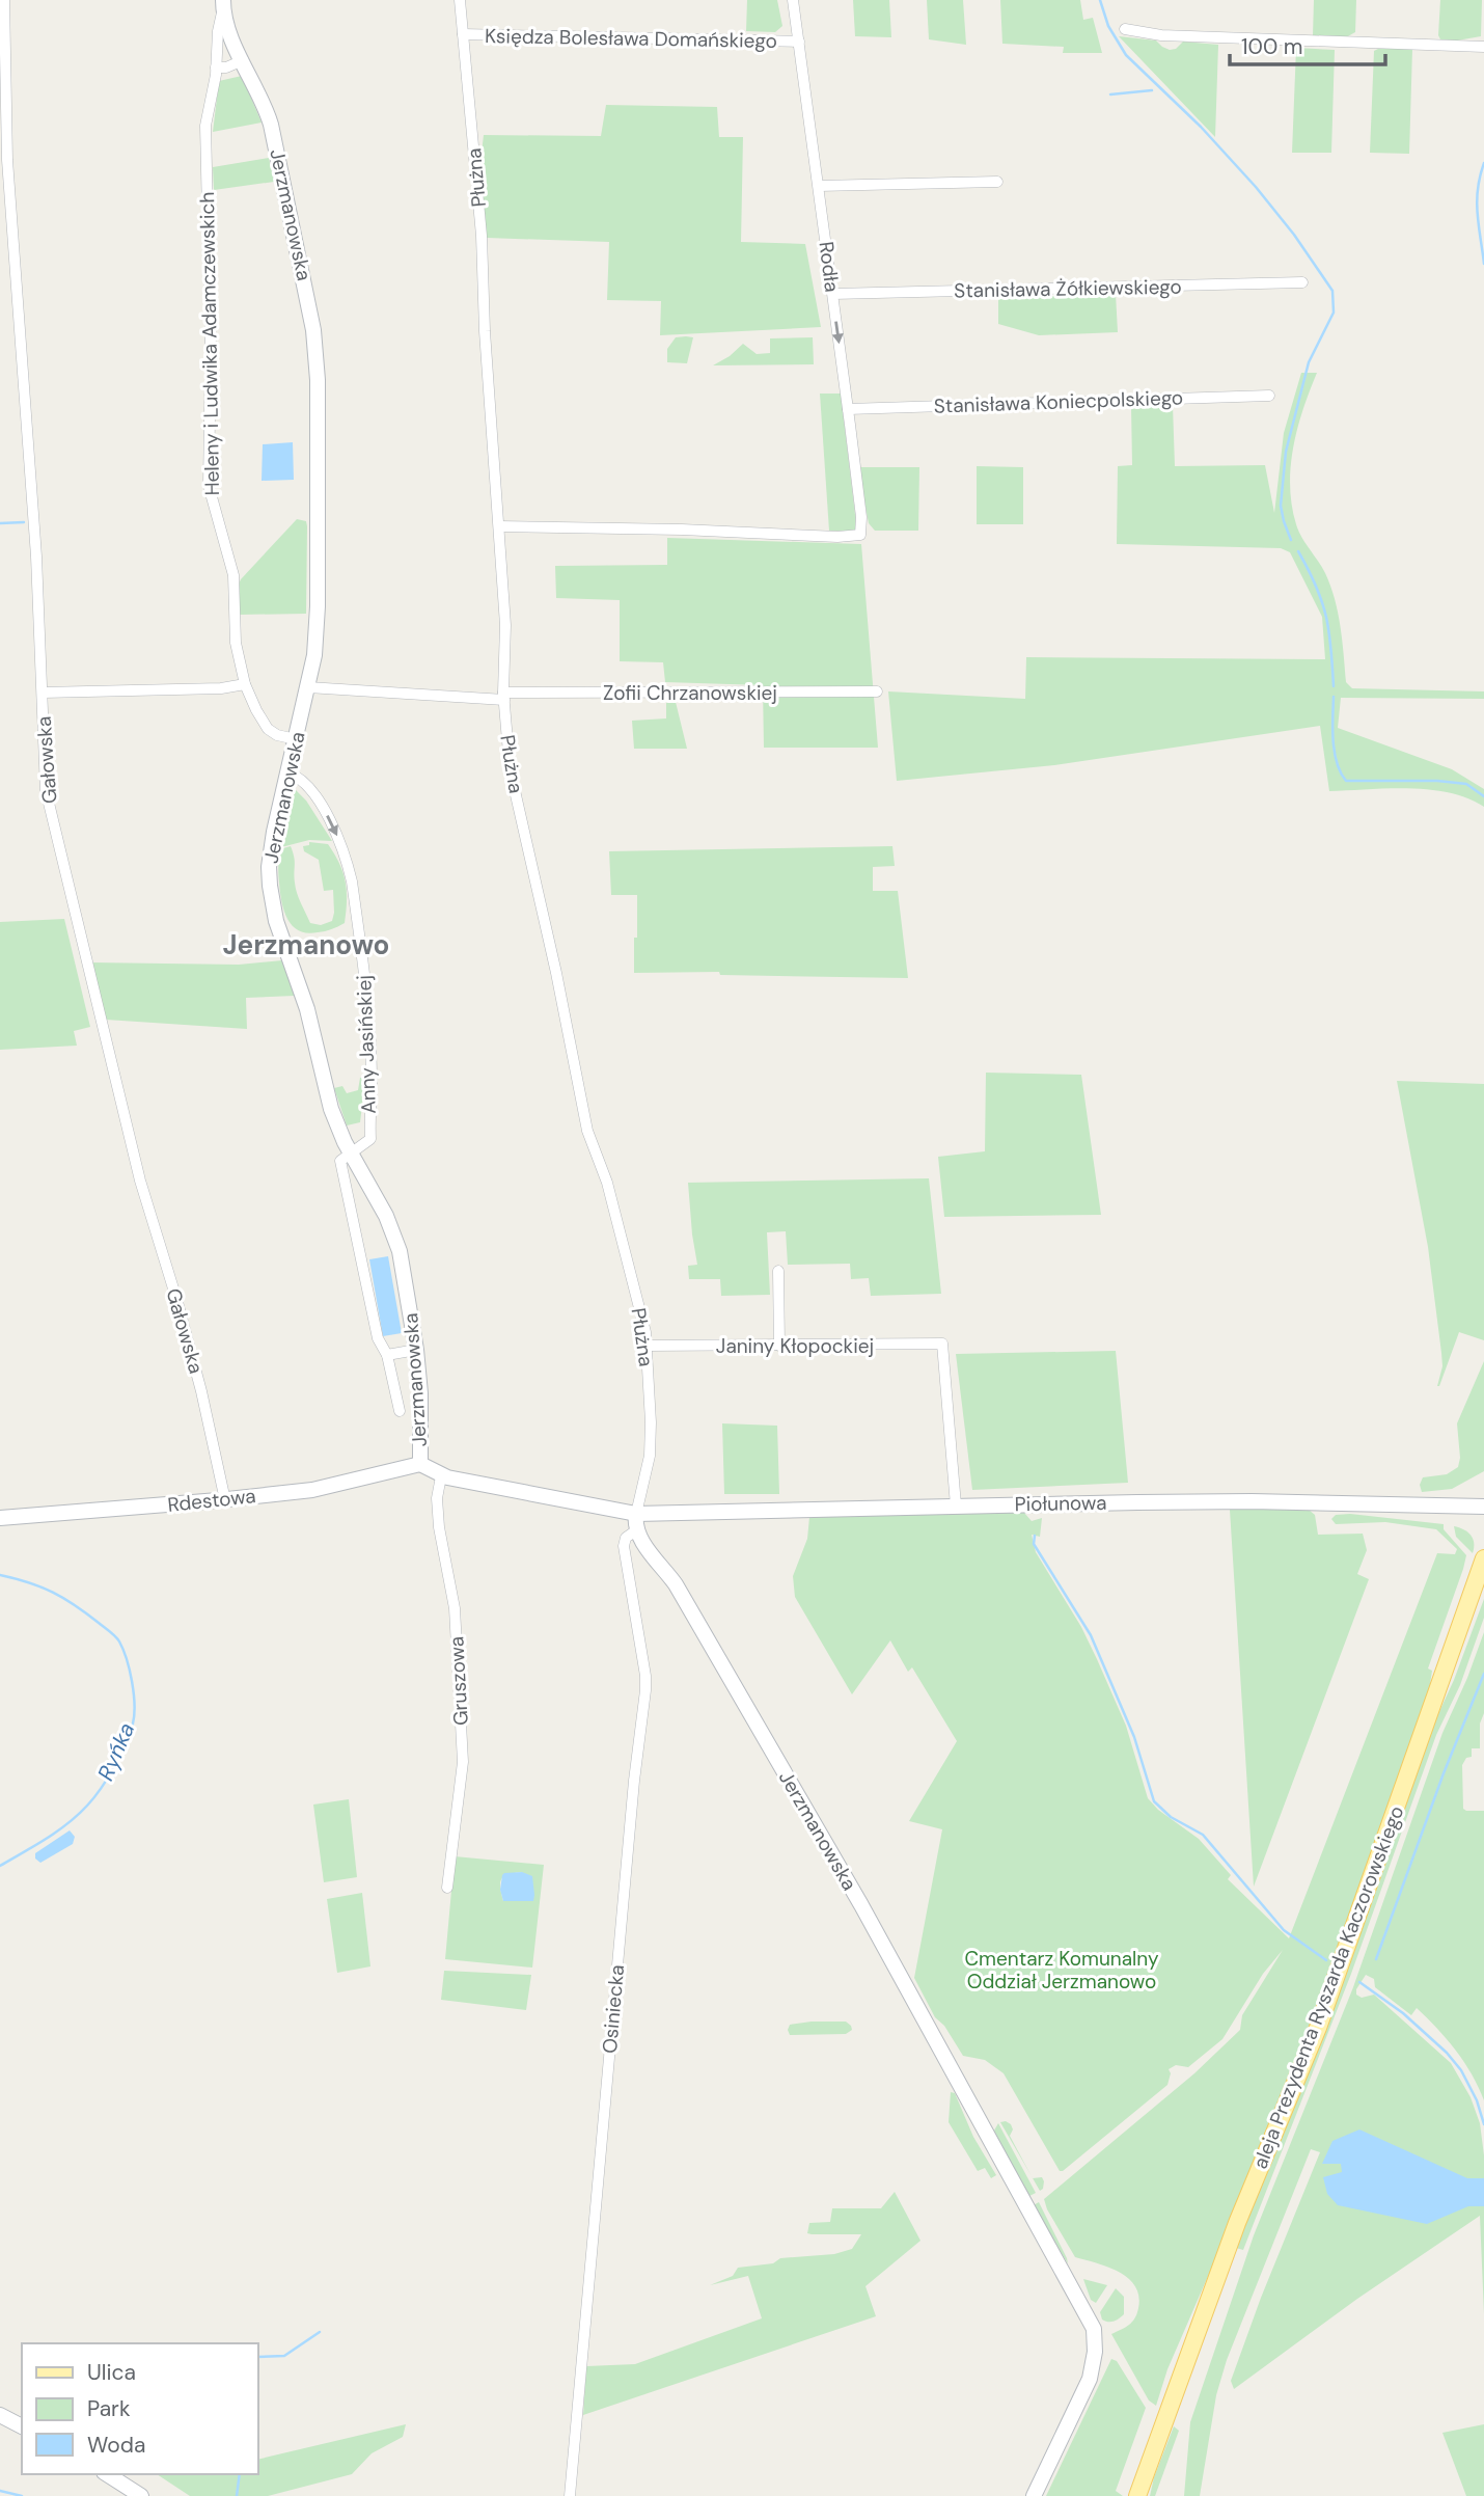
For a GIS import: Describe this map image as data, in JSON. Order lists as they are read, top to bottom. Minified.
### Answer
{"streets":{"main road":["aleja Prezydenta Ryszarda Kaczorowskiego"],"street":["Księdza Bolesława Domańskiego","Płużna","Jerzmanowska","Rodła","Stanisława Żółkiewskiego","Heleny i Ludwika Adamczewskich","Stanisława Koniecpolskiego","Zofii Chrzanowskiej","Gałowska","Anny Jasińskiej","Janiny Kłopockiej","Rdestowa","Piołunowa","Gruszowa","Osiniecka"]},"crossings":[["Księdza Bolesława Domańskiego","Płużna"],["Księdza Bolesława Domańskiego","Rodła"],["Płużna","Jerzmanowska"],["Płużna","Rodła"],["Płużna","Zofii Chrzanowskiej"],["Płużna","Janiny Kłopockiej"],["Płużna","Piołunowa"],["Jerzmanowska","Heleny i Ludwika Adamczewskich"],["Jerzmanowska","Zofii Chrzanowskiej"],["Jerzmanowska","Anny Jasińskiej"],["Jerzmanowska","Rdestowa"],["Jerzmanowska","Piołunowa"],["Jerzmanowska","Gruszowa"],["Jerzmanowska","Osiniecka"],["Rodła","Stanisława Żółkiewskiego"],["Rodła","Stanisława Koniecpolskiego"],["Gałowska","Rdestowa"],["Janiny Kłopockiej","Piołunowa"]],"one_way":["Anny Jasińskiej"],"districts":["Jerzmanowo"],"water":["Ryńka"],"parks":["Cmentarz Komunalny Oddział Jerzmanowo"],"legend":["Ulica","Park","Woda"],"scale_bar":"100 m"}
